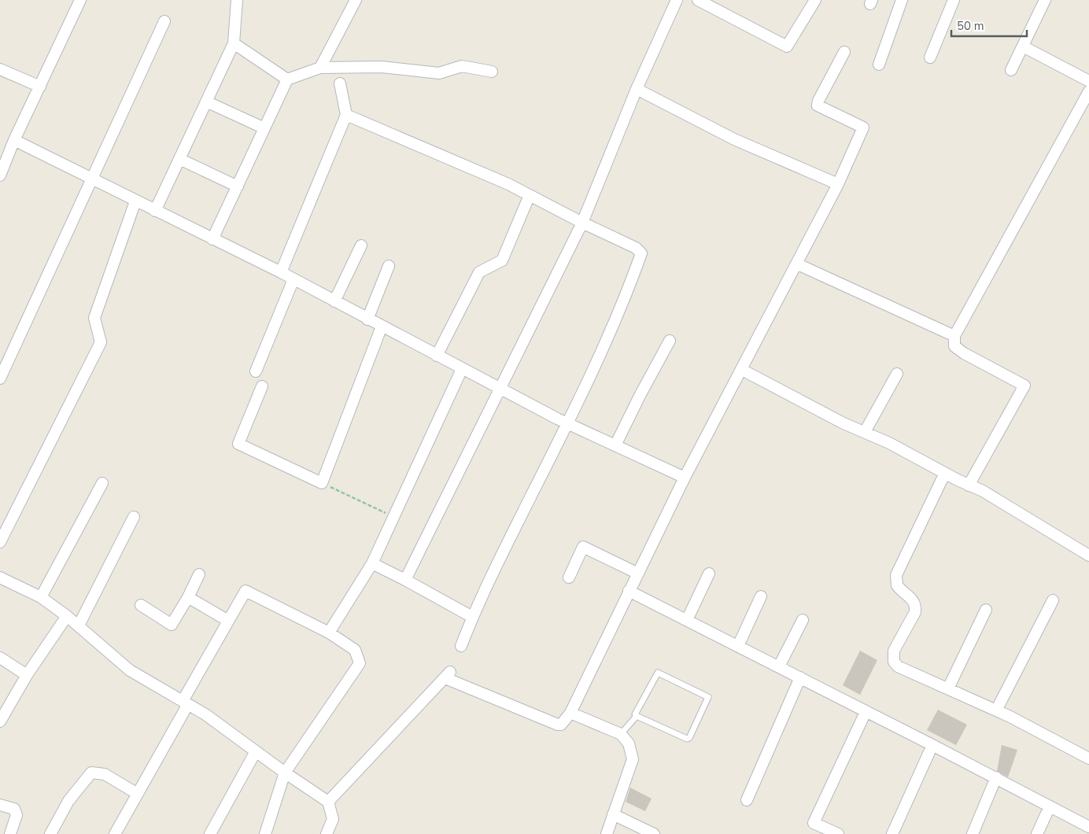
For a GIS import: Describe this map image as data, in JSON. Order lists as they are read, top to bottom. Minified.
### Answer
{"scale_bar":"50 m"}
